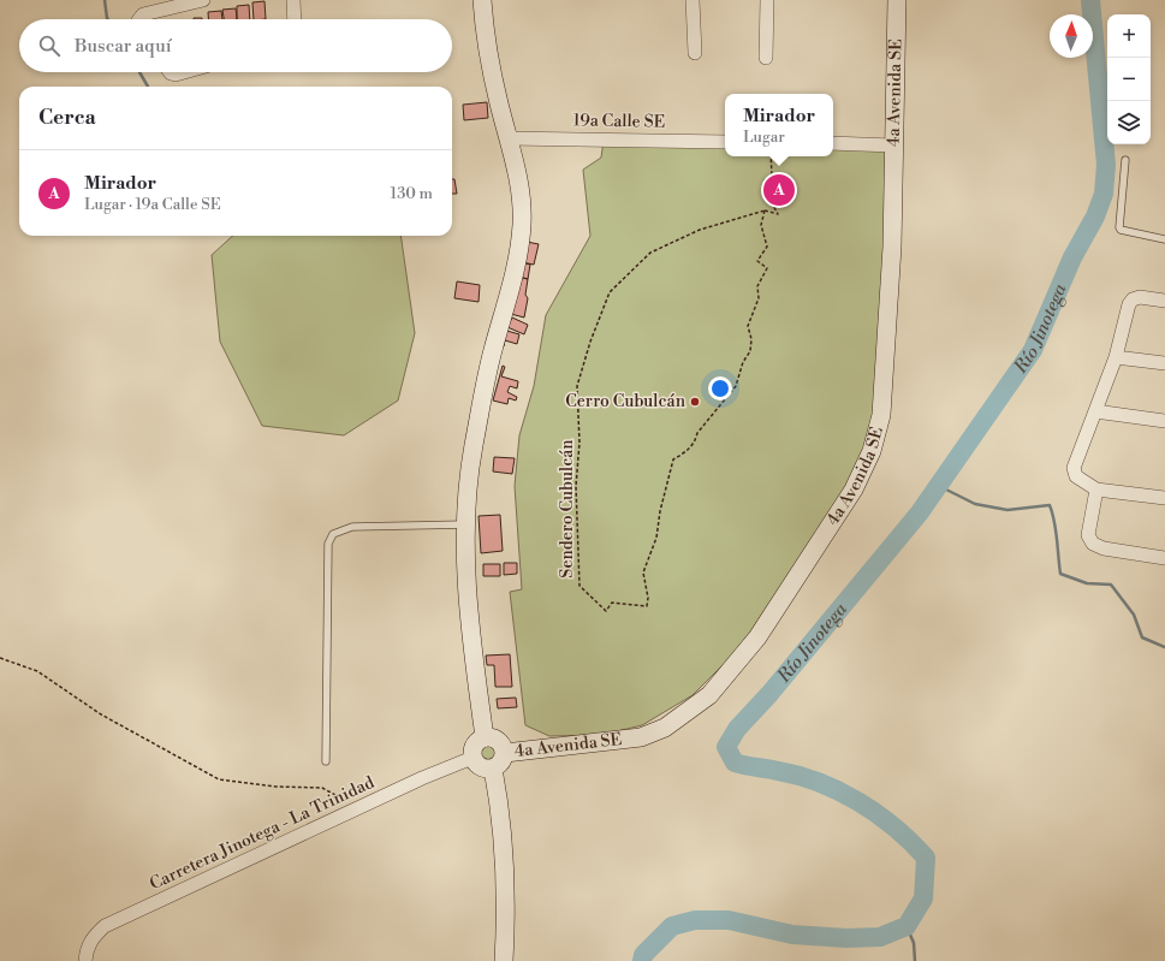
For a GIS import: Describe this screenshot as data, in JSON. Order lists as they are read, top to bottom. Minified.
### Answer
{"streets":{"main road":["4a Avenida SE"],"street":["19a Calle SE","Carretera Jinotega - La Trinidad"],"path":["Sendero Cubulcán"]},"crossings":[["4a Avenida SE","Carretera Jinotega - La Trinidad"]],"water":["Río Jinotega"],"places":["Cerro Cubulcán"],"north":"top","page":{"map_buttons":["+","−"],"search":"Buscar aquí","heading":"Cerca","popup":["Mirador","Lugar"],"list":[{"mark":"A","name":"Mirador","note":"Lugar · 19a Calle SE","value":"130 m"}],"pins":"A"}}
